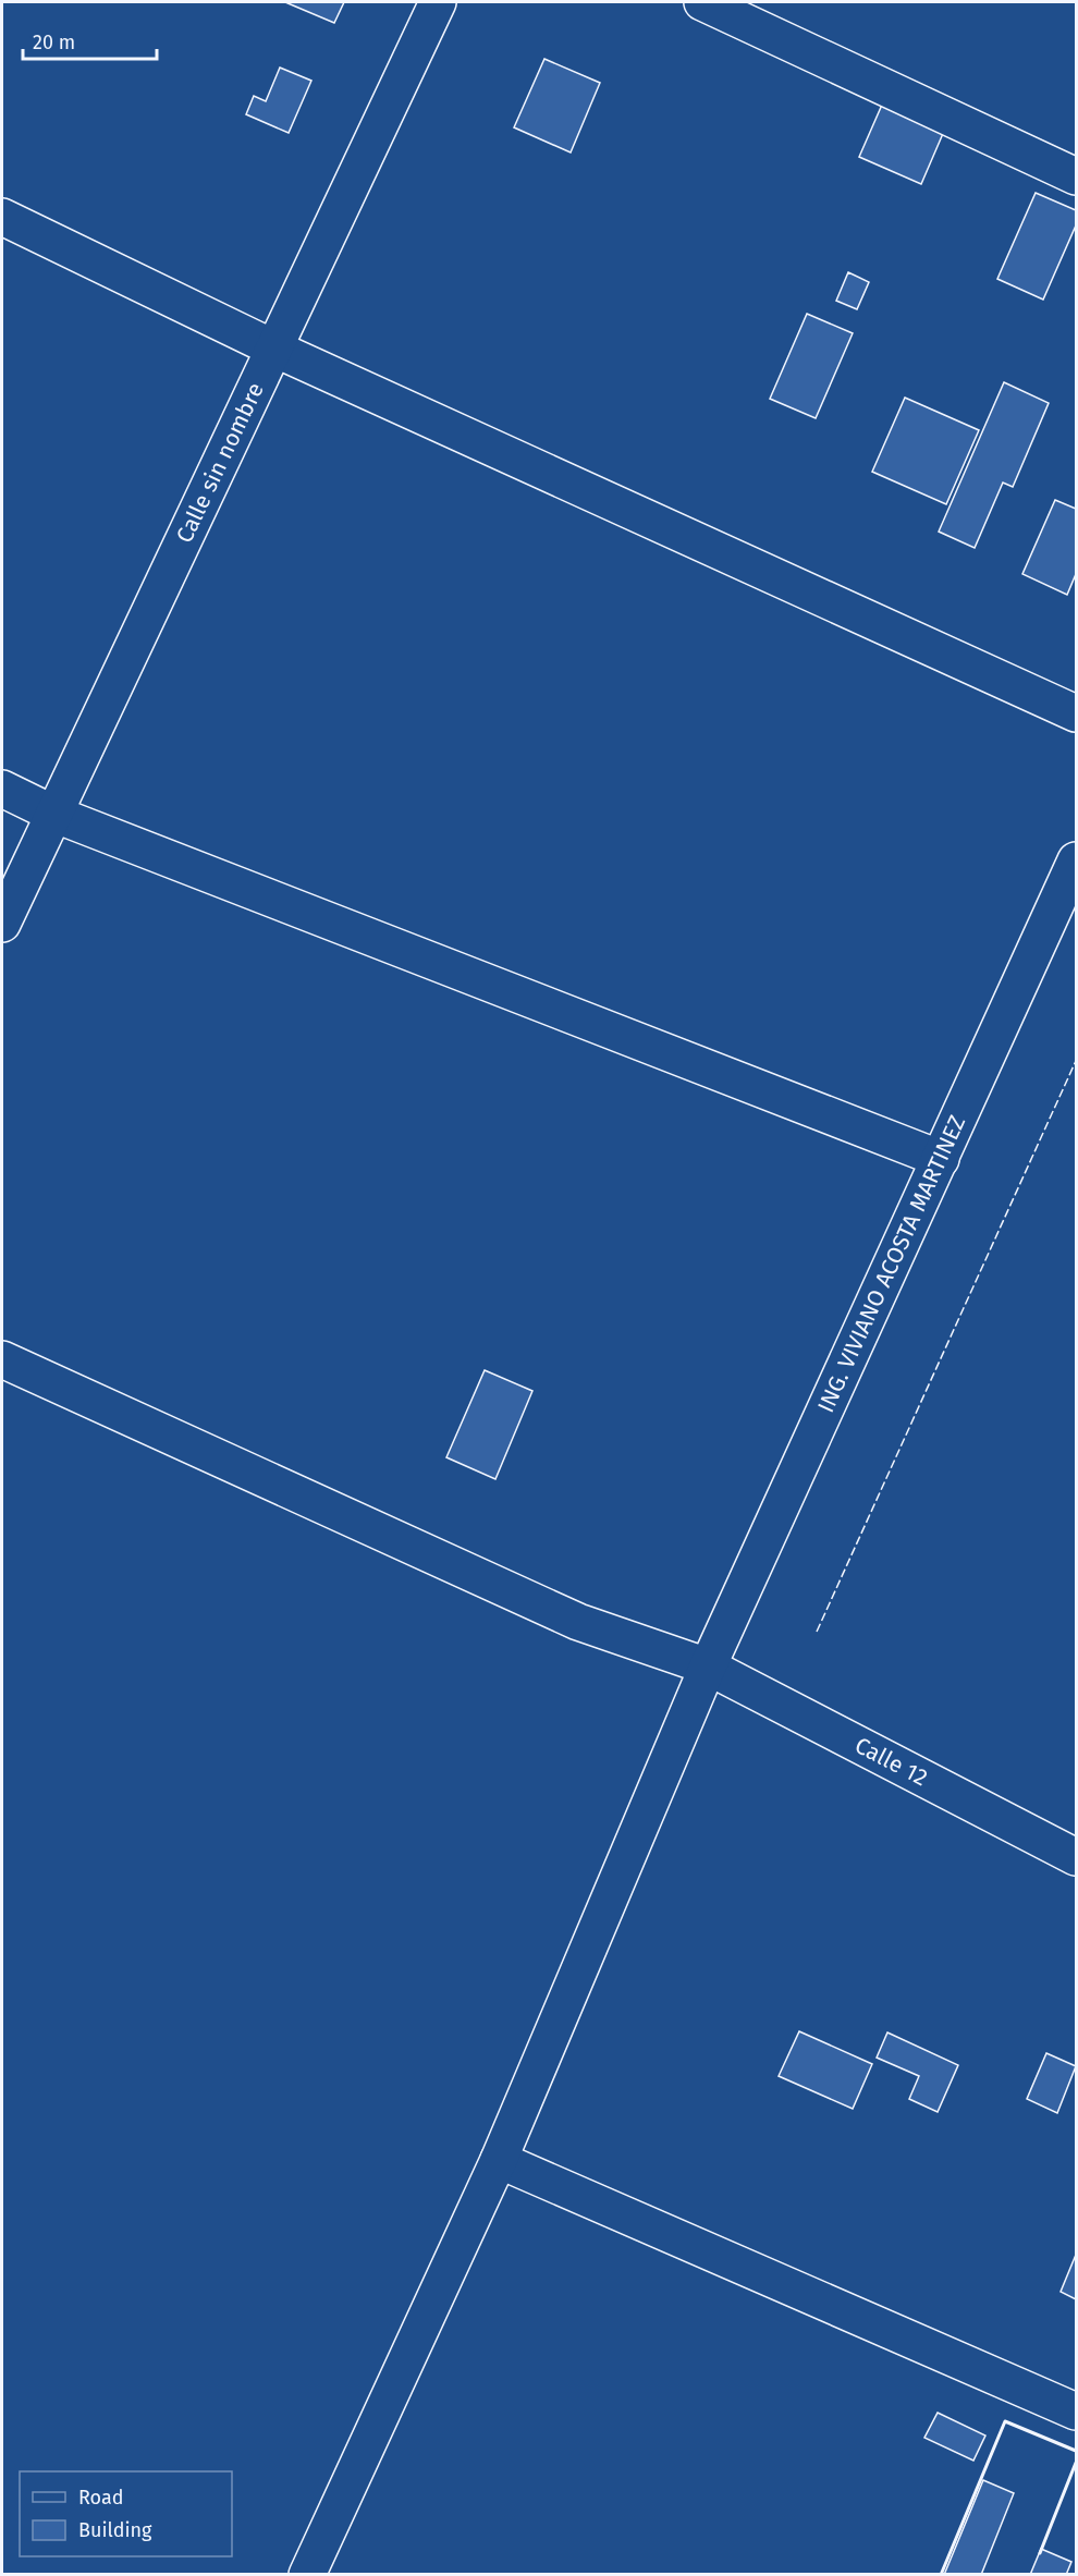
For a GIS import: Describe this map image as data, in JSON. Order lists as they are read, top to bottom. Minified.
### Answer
{"streets":{"street":["Calle sin nombre","ING. VIVIANO ACOSTA MARTINEZ","Calle 12"]},"crossings":[["ING. VIVIANO ACOSTA MARTINEZ","Calle 12"]],"legend":["Road","Building"],"scale_bar":"20 m"}
